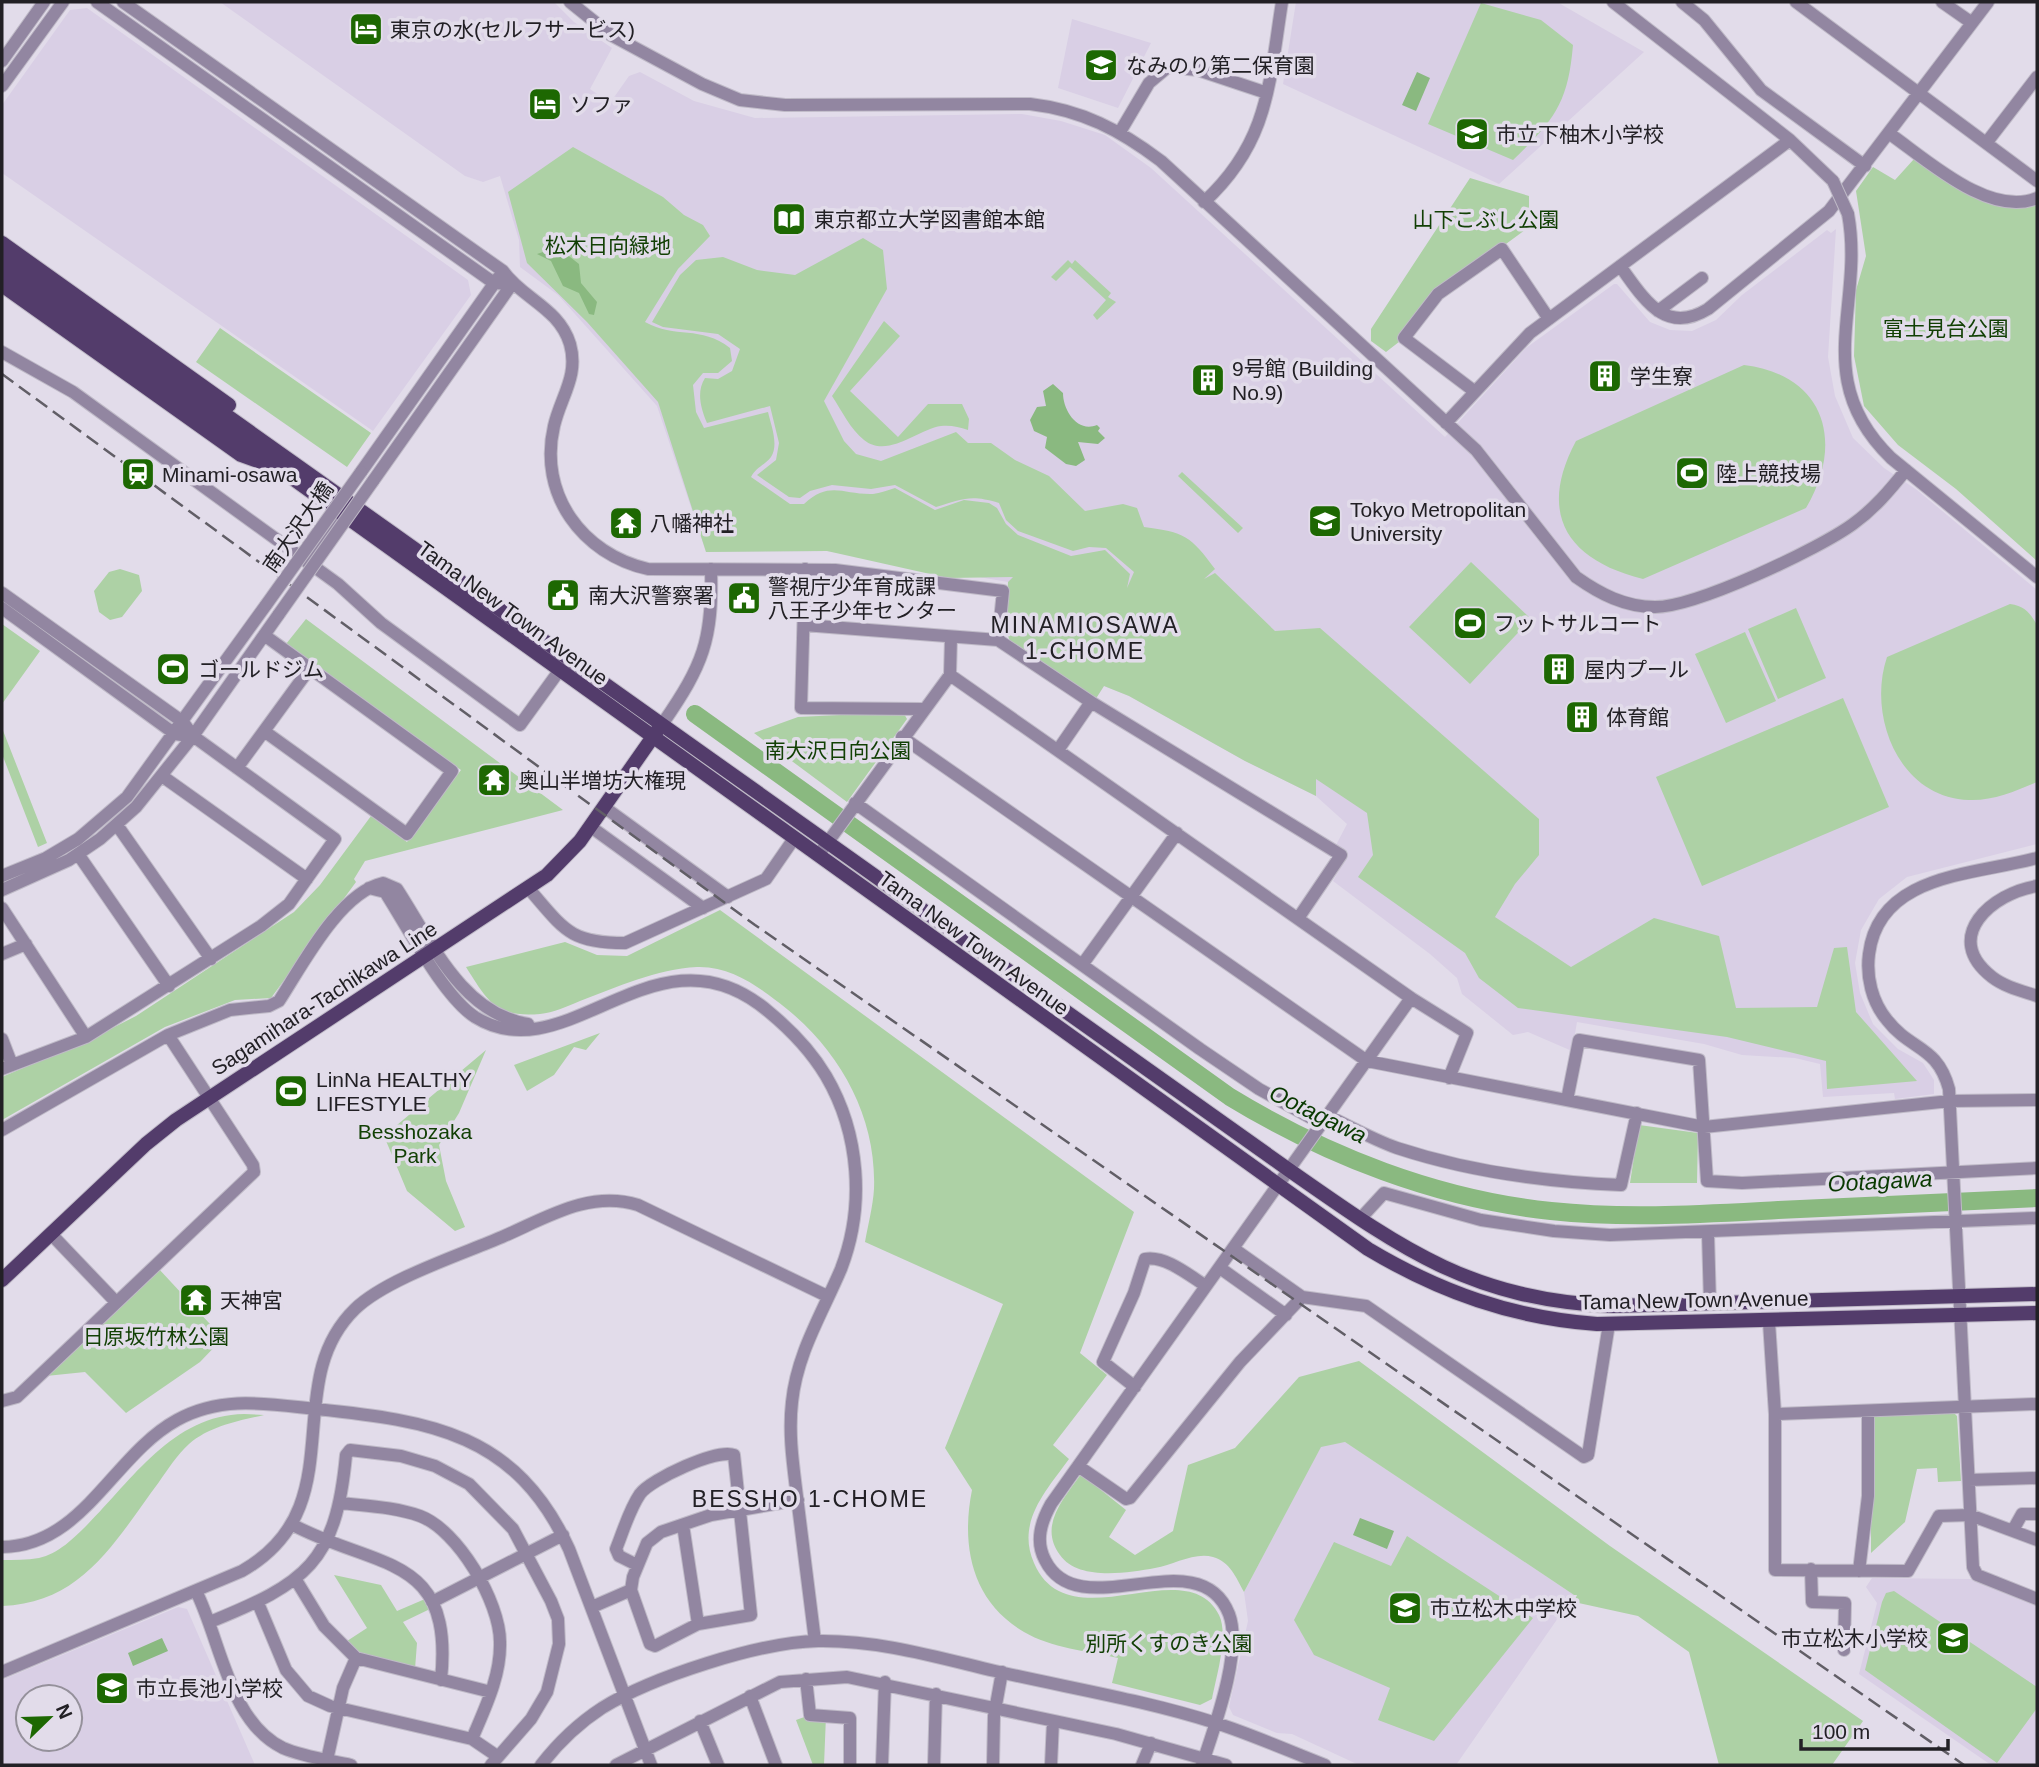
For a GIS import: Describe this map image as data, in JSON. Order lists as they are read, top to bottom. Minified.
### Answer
{"streets":{"main road":["Tama New Town Avenue","Sagamihara-Tachikawa Line"],"street":["南大沢大橋"]},"crossings":[["Tama New Town Avenue","Sagamihara-Tachikawa Line"]],"districts":["MINAMIOSAWA 1-CHOME","BESSHO 1-CHOME"],"water":["Ootagawa"],"parks":["山下こぶし公園","松木日向緑地","富士見台公園","南大沢日向公園","Besshozaka Park","日原坂竹林公園","別所くすのき公園"],"places":{"hotel":["東京の水(セルフサービス)","ソファ"],"school or university":["なみのり第二保育園","市立下柚木小学校","Tokyo Metropolitan University","市立松木中学校","市立松木小学校","市立長池小学校"],"library":["東京都立大学図書館本館"],"building":["学生寮","9号館 (Building No.9)","屋内プール","体育館"],"sports":["陸上競技場","フットサルコート","ゴールドジム","LinNa HEALTHY LIFESTYLE"],"station":["Minami-osawa"],"temple":["八幡神社","奥山半増坊大権現","天神宮"],"public building":["南大沢警察署","警視庁少年育成課 八王子少年センター"]},"scale_bar":"100 m","north":"top right"}
